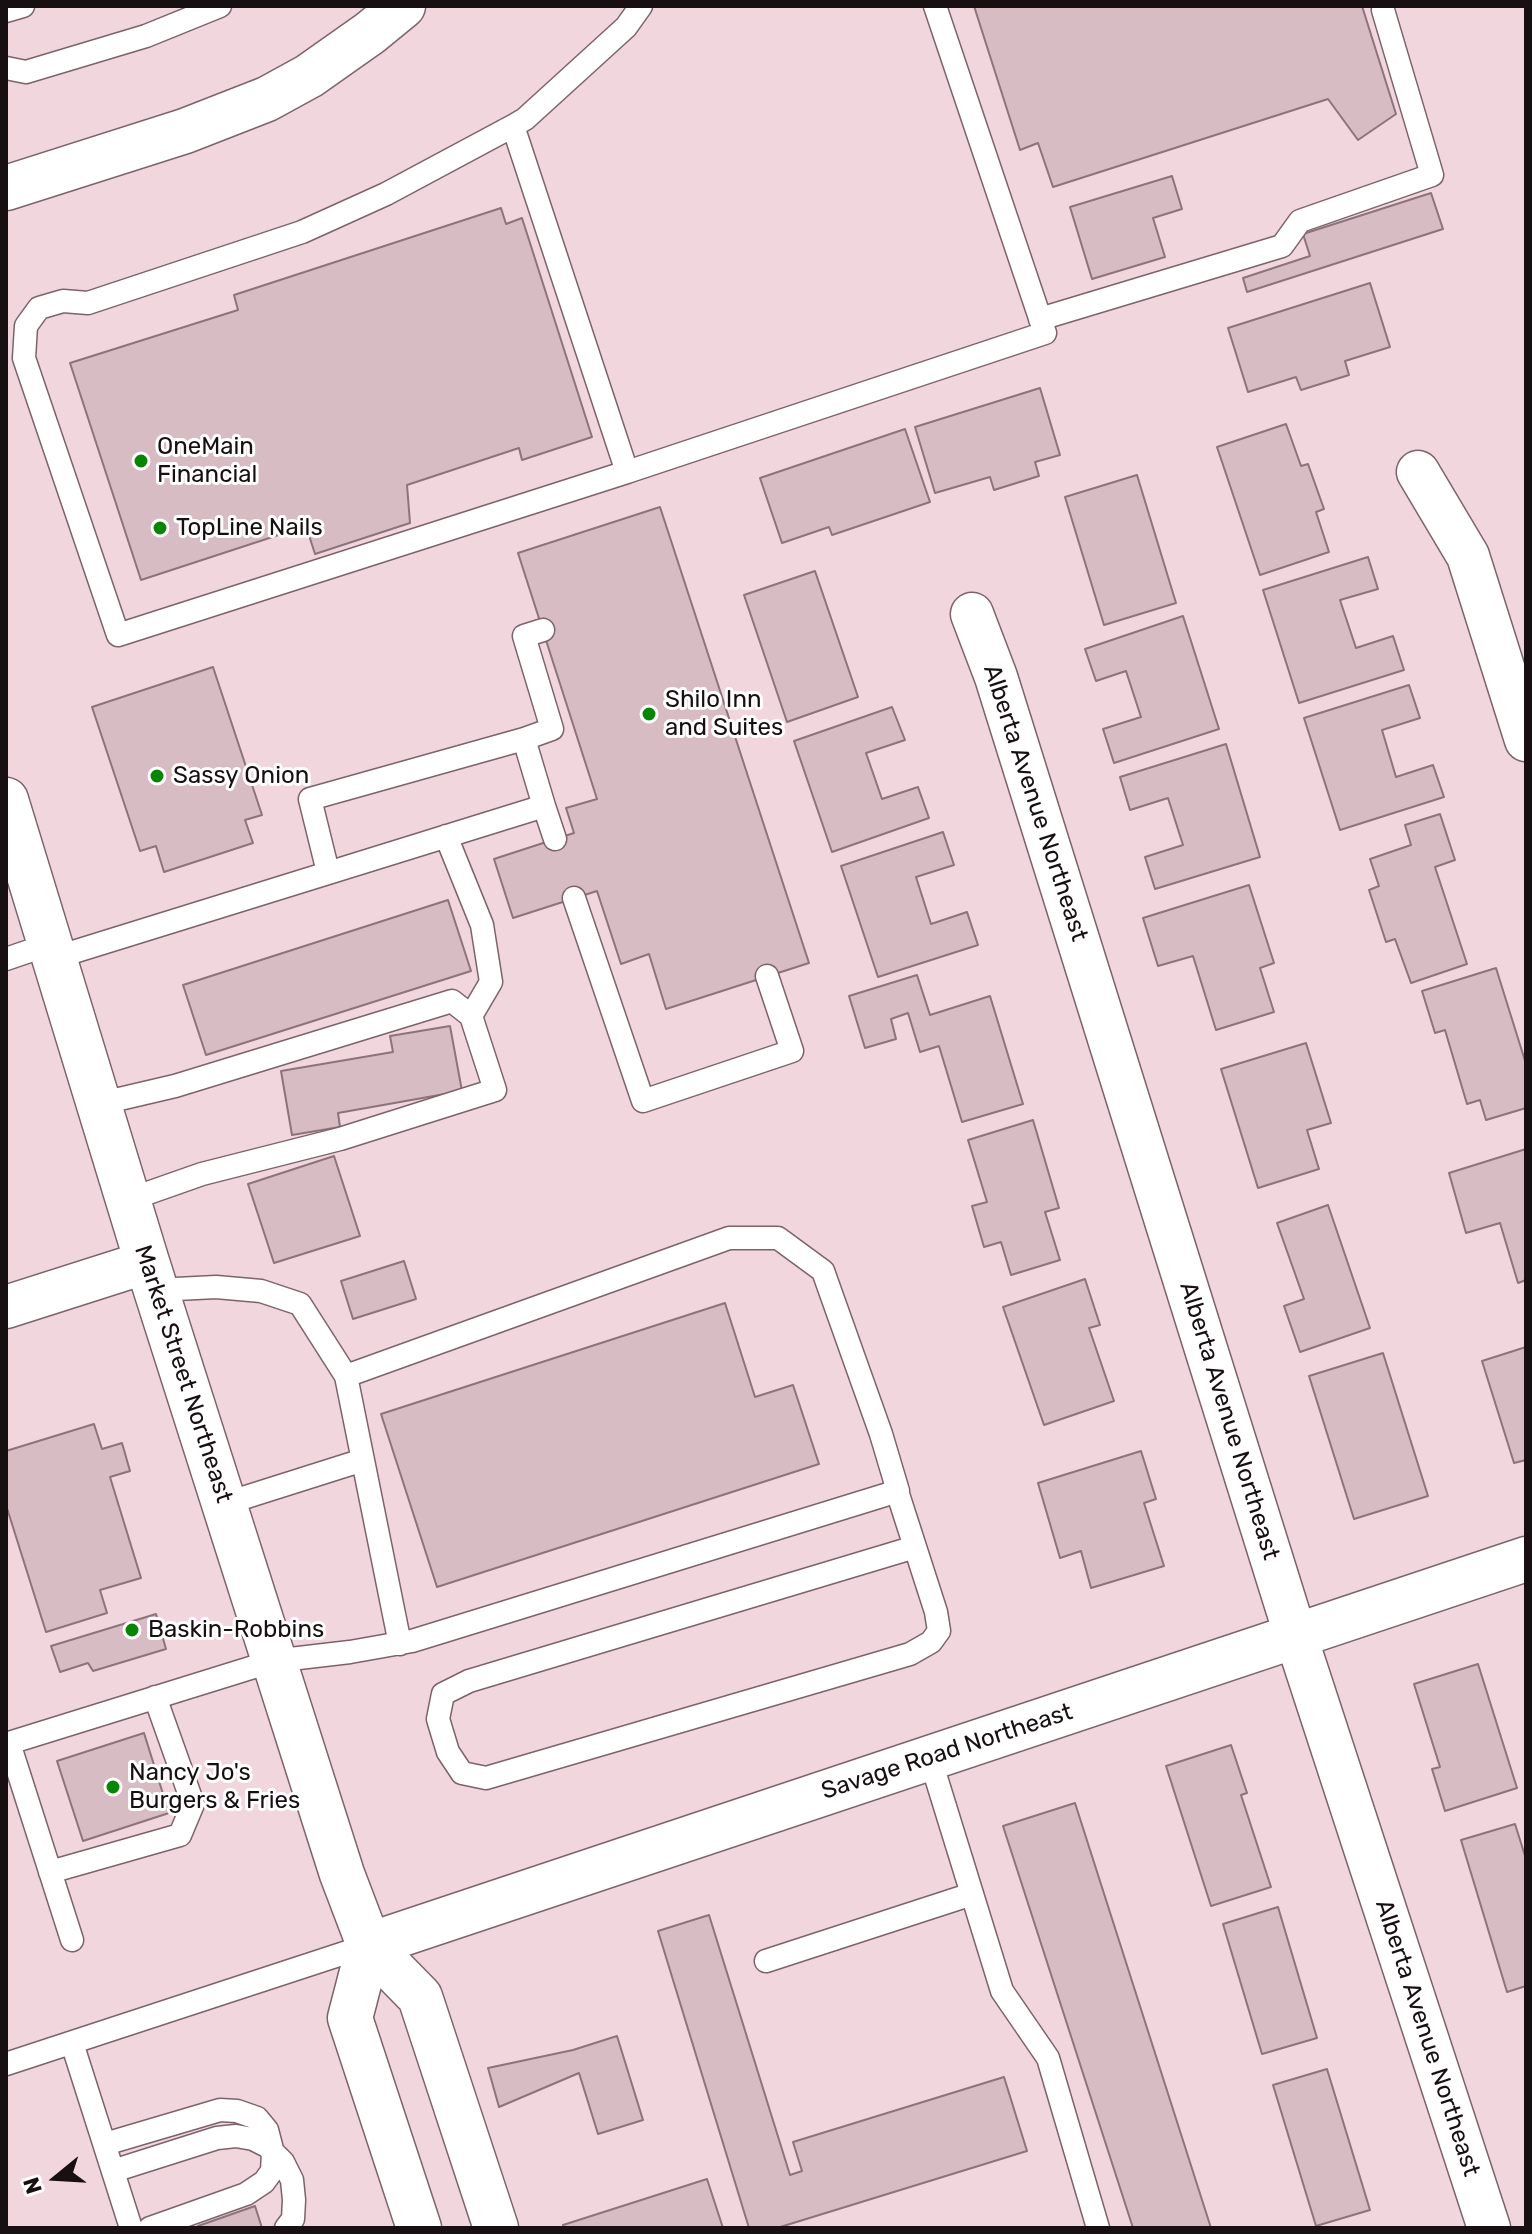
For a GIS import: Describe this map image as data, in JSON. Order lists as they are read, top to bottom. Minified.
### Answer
{"streets":{"main road":["Market Street Northeast","Savage Road Northeast"],"street":["Alberta Avenue Northeast"]},"crossings":[["Alberta Avenue Northeast","Savage Road Northeast"],["Market Street Northeast","Savage Road Northeast"]],"places":["OneMain Financial","TopLine Nails","Shilo Inn and Suites","Sassy Onion","Baskin-Robbins","Nancy Jo's Burgers & Fries"],"north":"left"}
